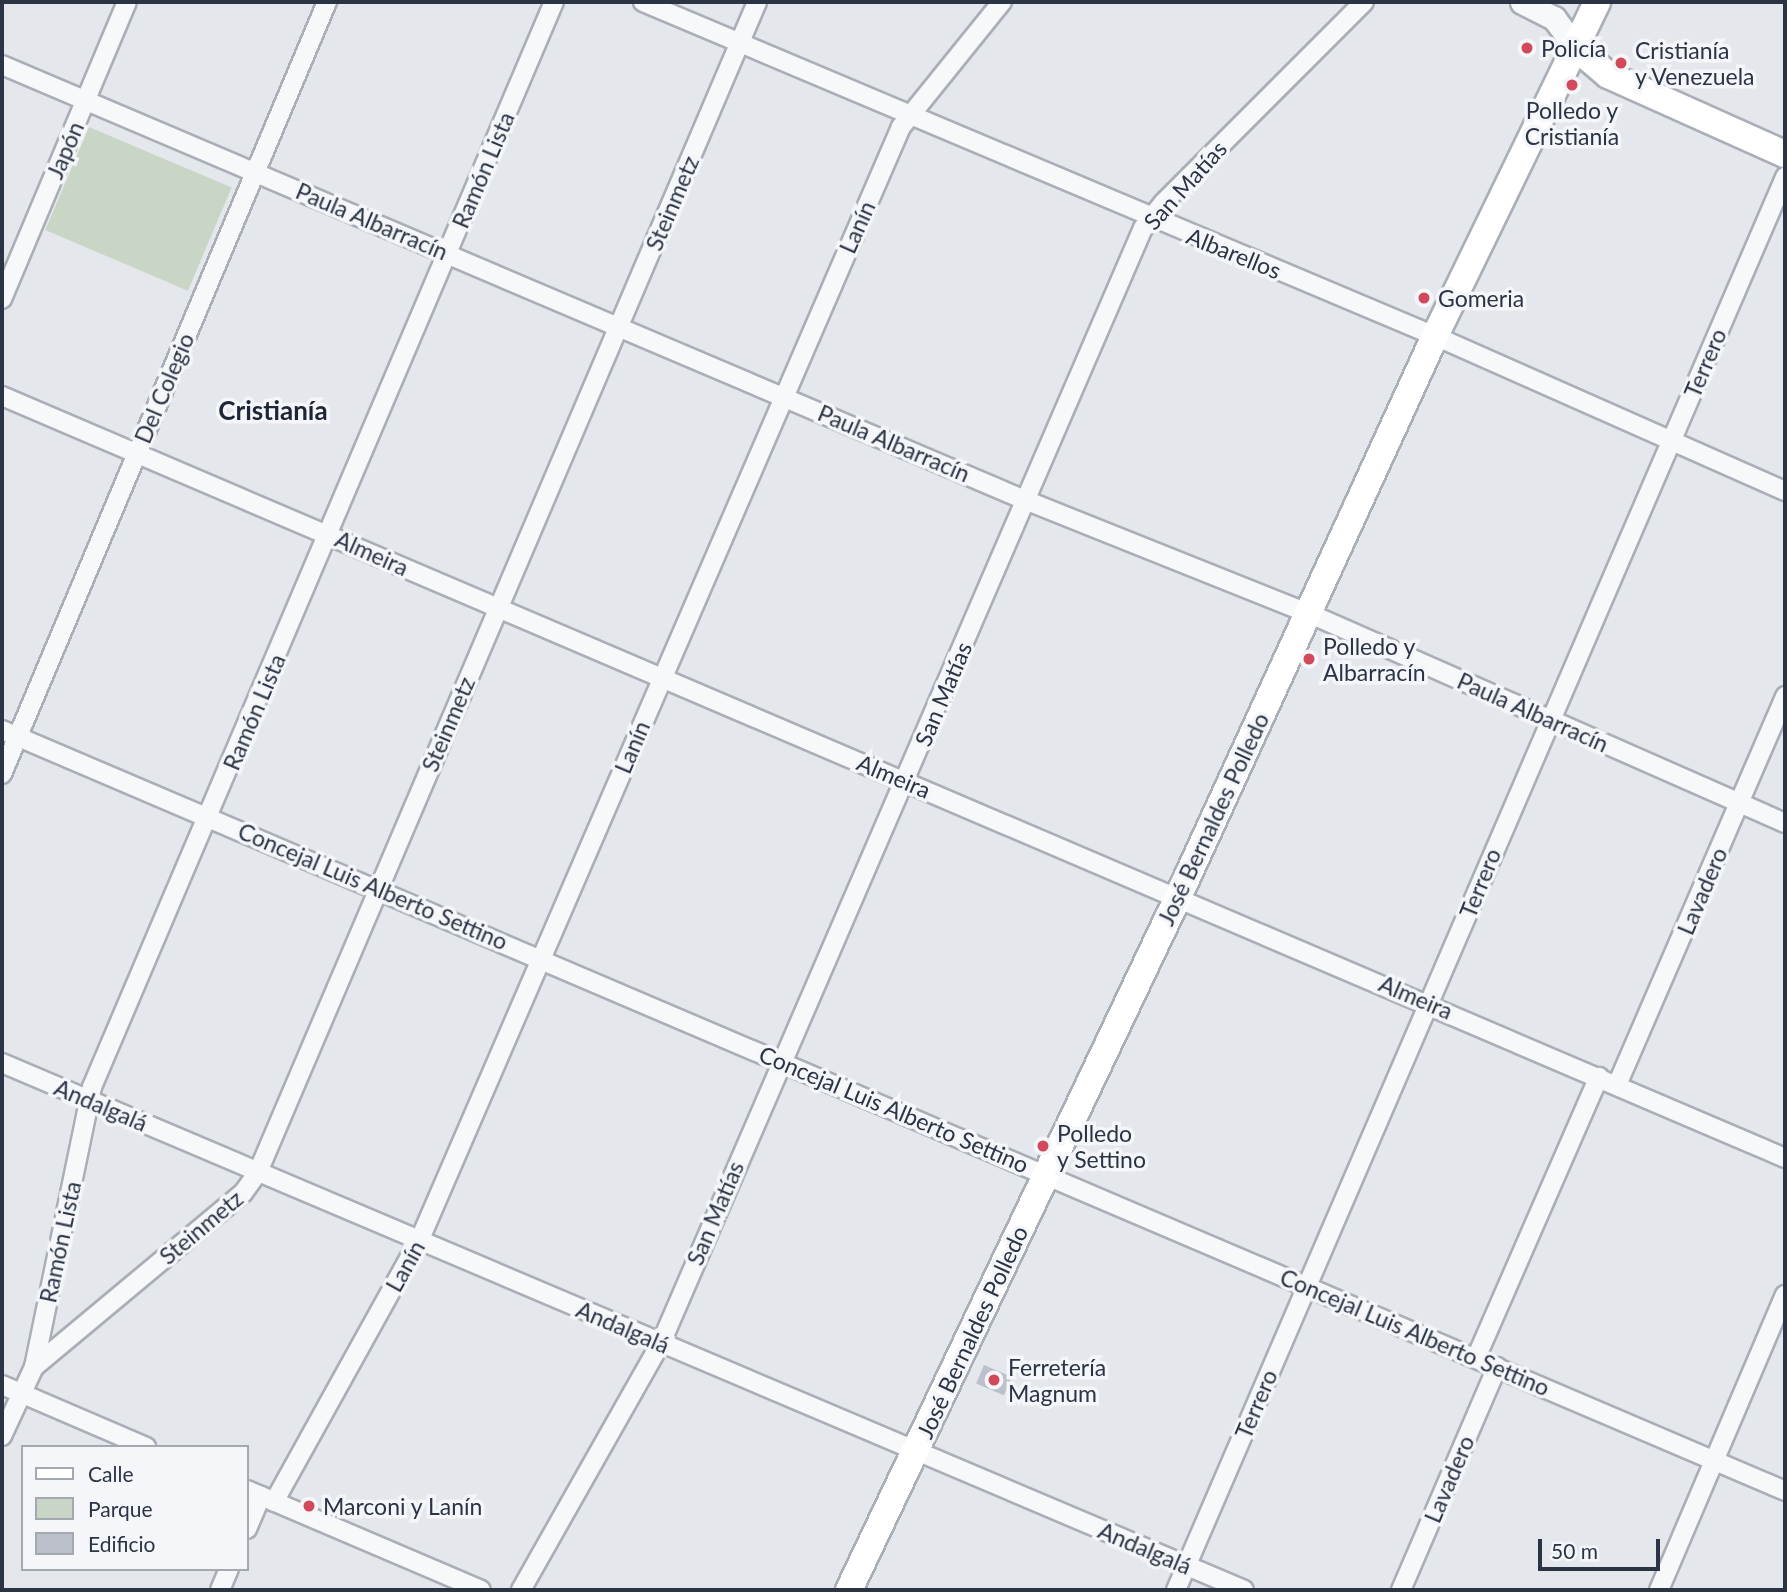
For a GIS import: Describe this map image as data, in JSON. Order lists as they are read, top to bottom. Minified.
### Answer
{"streets":{"main road":["José Bernaldes Polledo"],"street":["Japón","Ramón Lista","San Matías","Steinmetz","Paula Albarracín","Lanín","Albarellos","Terrero","Del Colegio","Almeira","Concejal Luis Alberto Settino","Lavadero","Andalgalá"]},"crossings":[["Japón","Paula Albarracín"],["Ramón Lista","Steinmetz"],["Ramón Lista","Paula Albarracín"],["Ramón Lista","Almeira"],["Ramón Lista","Concejal Luis Alberto Settino"],["Ramón Lista","Andalgalá"],["San Matías","Paula Albarracín"],["San Matías","Albarellos"],["San Matías","Almeira"],["San Matías","Concejal Luis Alberto Settino"],["San Matías","Andalgalá"],["Steinmetz","Paula Albarracín"],["Steinmetz","Albarellos"],["Steinmetz","Almeira"],["Steinmetz","Concejal Luis Alberto Settino"],["Steinmetz","Andalgalá"],["Paula Albarracín","Lanín"],["Paula Albarracín","Terrero"],["Paula Albarracín","Del Colegio"],["Paula Albarracín","José Bernaldes Polledo"],["Paula Albarracín","Lavadero"],["Lanín","Albarellos"],["Lanín","Almeira"],["Lanín","Concejal Luis Alberto Settino"],["Lanín","Andalgalá"],["Albarellos","Terrero"],["Albarellos","José Bernaldes Polledo"],["Terrero","Almeira"],["Terrero","Concejal Luis Alberto Settino"],["Terrero","Andalgalá"],["Del Colegio","Almeira"],["Del Colegio","Concejal Luis Alberto Settino"],["Almeira","José Bernaldes Polledo"],["Almeira","Lavadero"],["José Bernaldes Polledo","Concejal Luis Alberto Settino"],["José Bernaldes Polledo","Andalgalá"],["Concejal Luis Alberto Settino","Lavadero"]],"districts":["Cristianía"],"places":["Policía","Cristianía y Venezuela","Polledo y Cristianía","Gomeria","Polledo y Albarracín","Polledo y Settino","Ferretería Magnum","Marconi y Lanín"],"legend":["Calle","Parque","Edificio"],"scale_bar":"50 m"}
